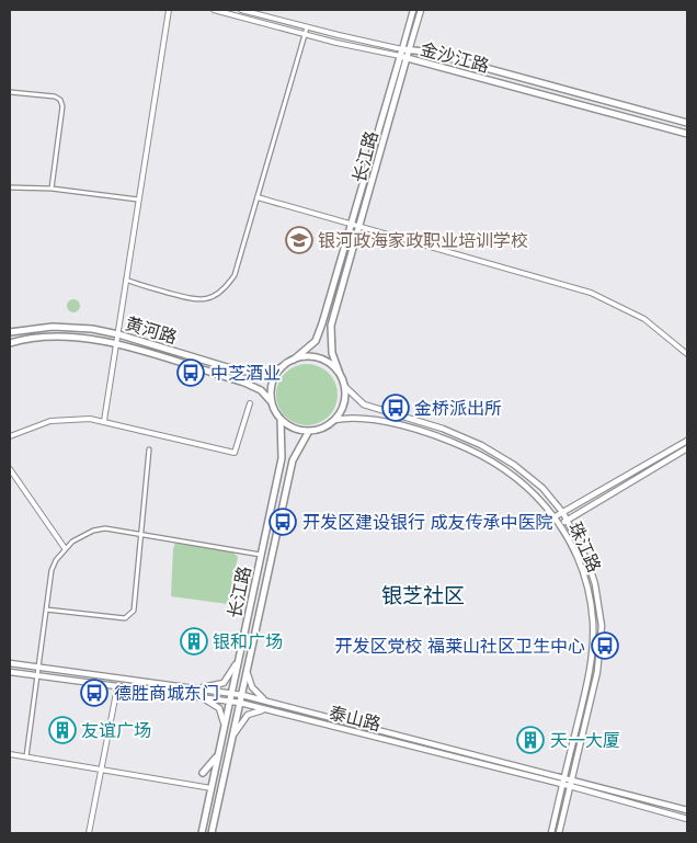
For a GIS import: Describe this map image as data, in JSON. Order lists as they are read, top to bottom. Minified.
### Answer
{"streets":{"main road":["金沙江路","长江路","黄河路","珠江路","泰山路"]},"crossings":[["金沙江路","长江路"],["长江路","黄河路"],["长江路","珠江路"],["长江路","泰山路"],["黄河路","珠江路"],["珠江路","泰山路"]],"districts":["银芝社区"],"places":{"school or university":["银河政海家政职业培训学校"],"bus stop":["中芝酒业","金桥派出所","开发区建设银行 成友传承中医院","开发区党校 福莱山社区卫生中心","德胜商城东门"],"building":["银和广场","友谊广场","天一大厦"]}}
